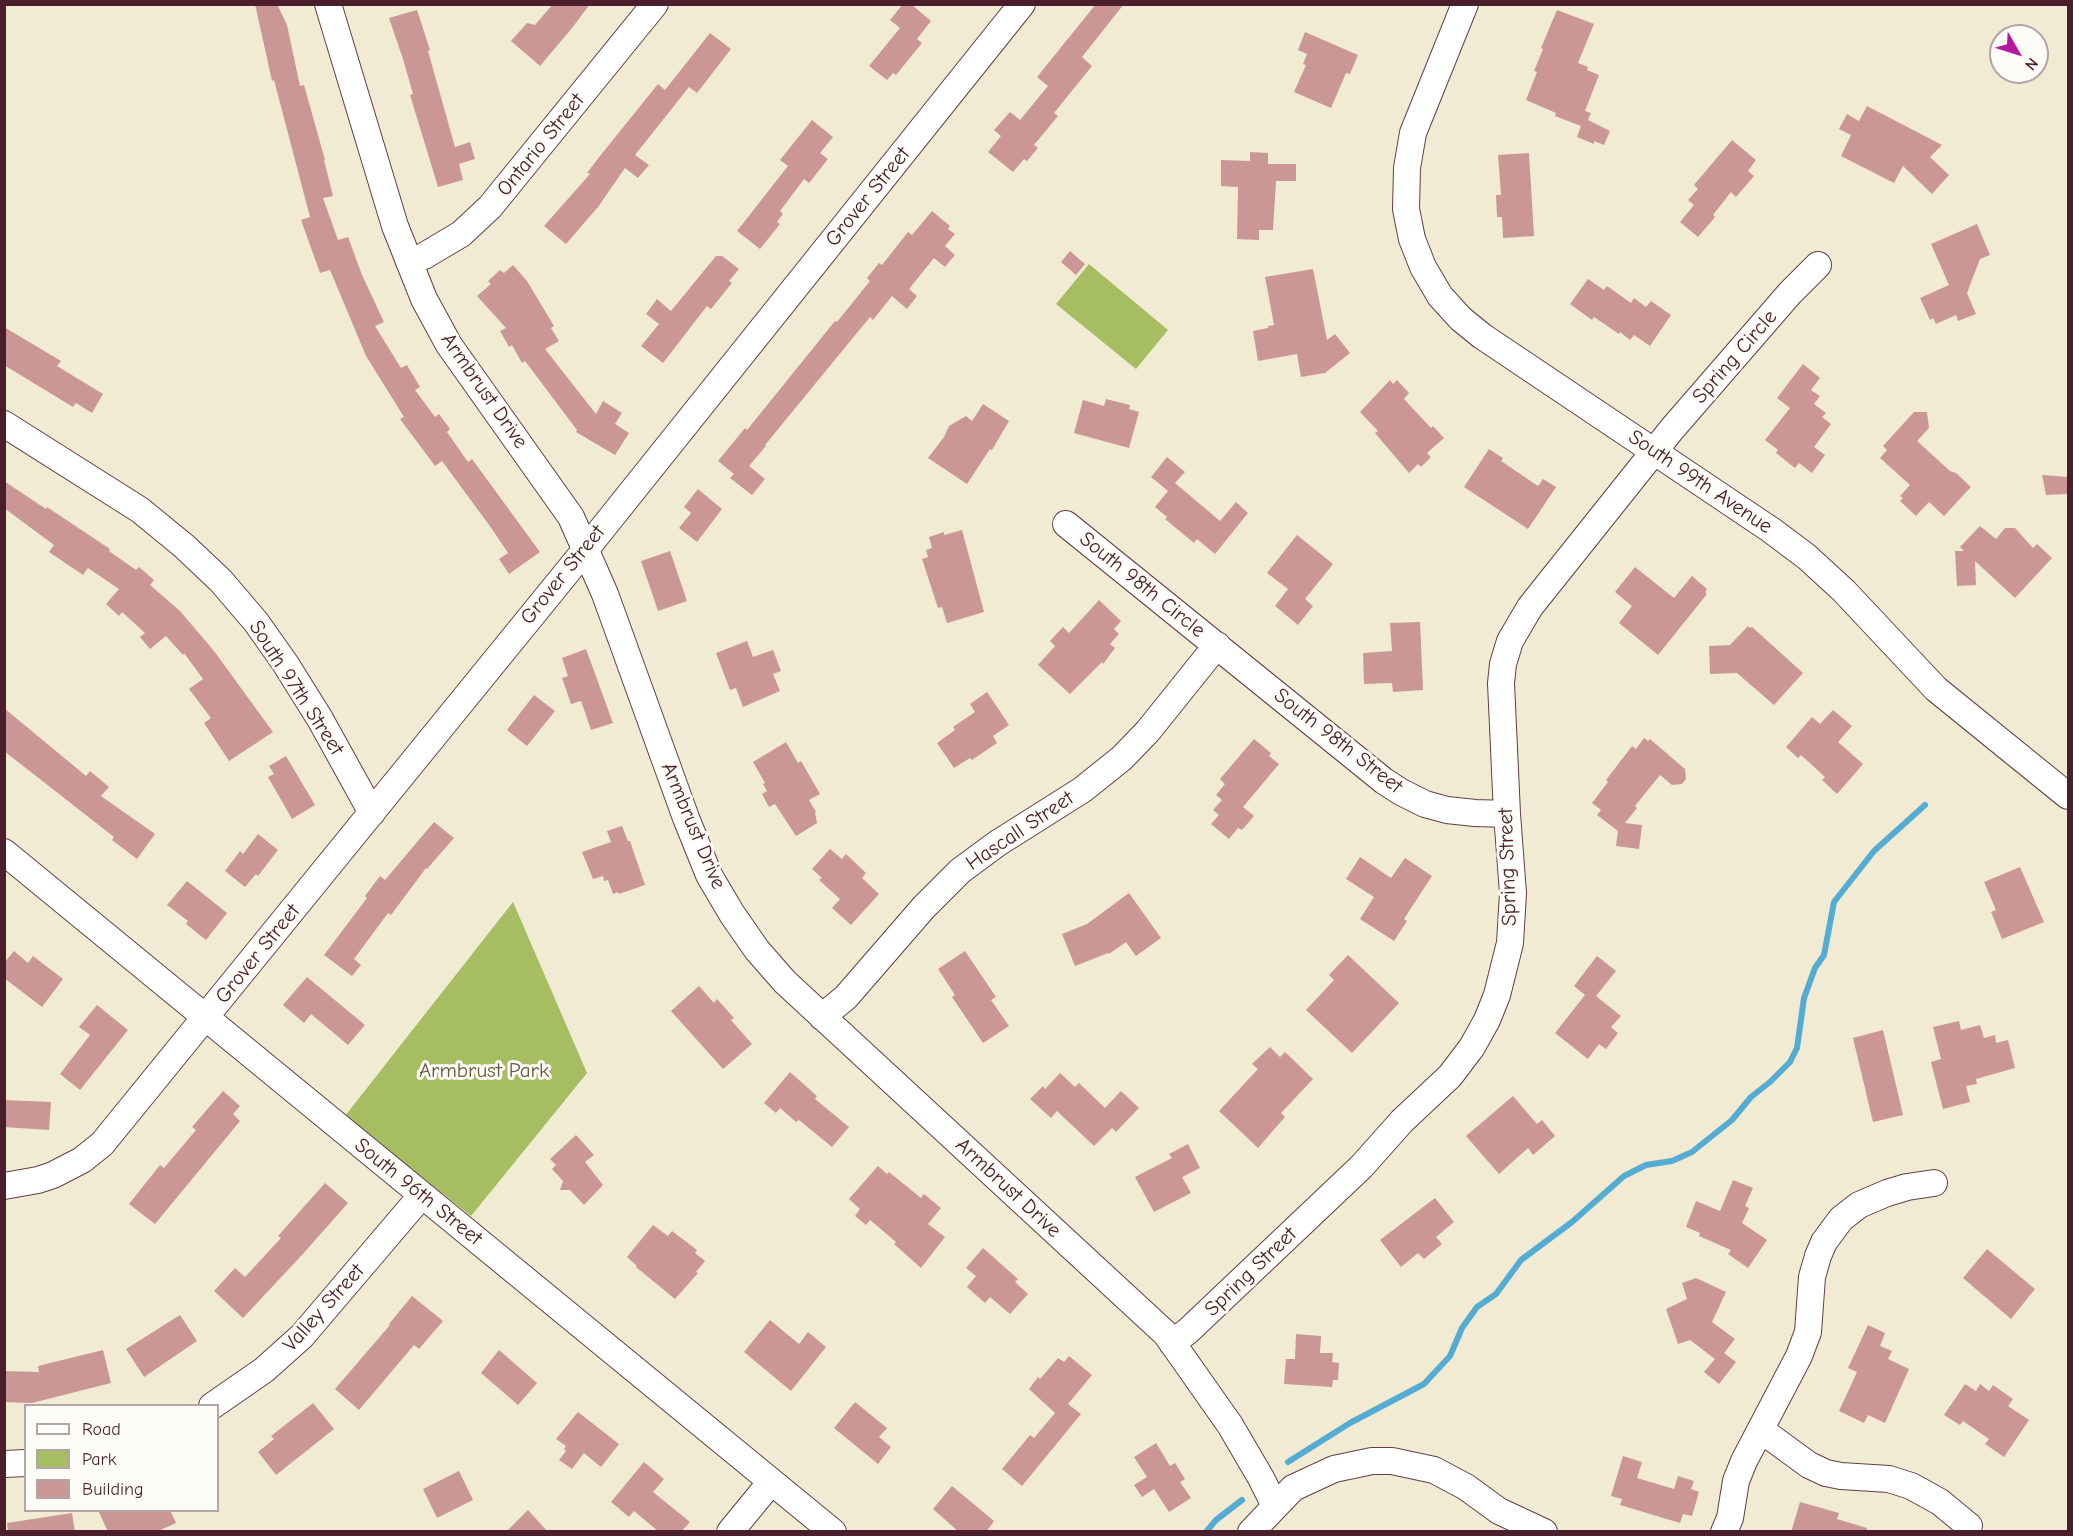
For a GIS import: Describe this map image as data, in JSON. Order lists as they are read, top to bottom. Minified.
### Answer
{"streets":{"street":["Ontario Street","Grover Street","Spring Circle","Armbrust Drive","South 99th Avenue","South 98th Circle","South 97th Street","South 98th Street","Hascall Street","Spring Street","South 96th Street","Valley Street"]},"crossings":[["Ontario Street","Armbrust Drive"],["Grover Street","Armbrust Drive"],["Grover Street","South 97th Street"],["Grover Street","South 96th Street"],["Spring Circle","South 99th Avenue"],["Spring Circle","Spring Street"],["Armbrust Drive","Hascall Street"],["Armbrust Drive","Spring Street"],["South 99th Avenue","Spring Street"],["South 98th Circle","South 98th Street"],["South 98th Circle","Hascall Street"],["South 98th Street","Hascall Street"],["South 98th Street","Spring Street"],["South 96th Street","Valley Street"]],"parks":["Armbrust Park"],"legend":["Road","Park","Building"],"north":"bottom right"}
